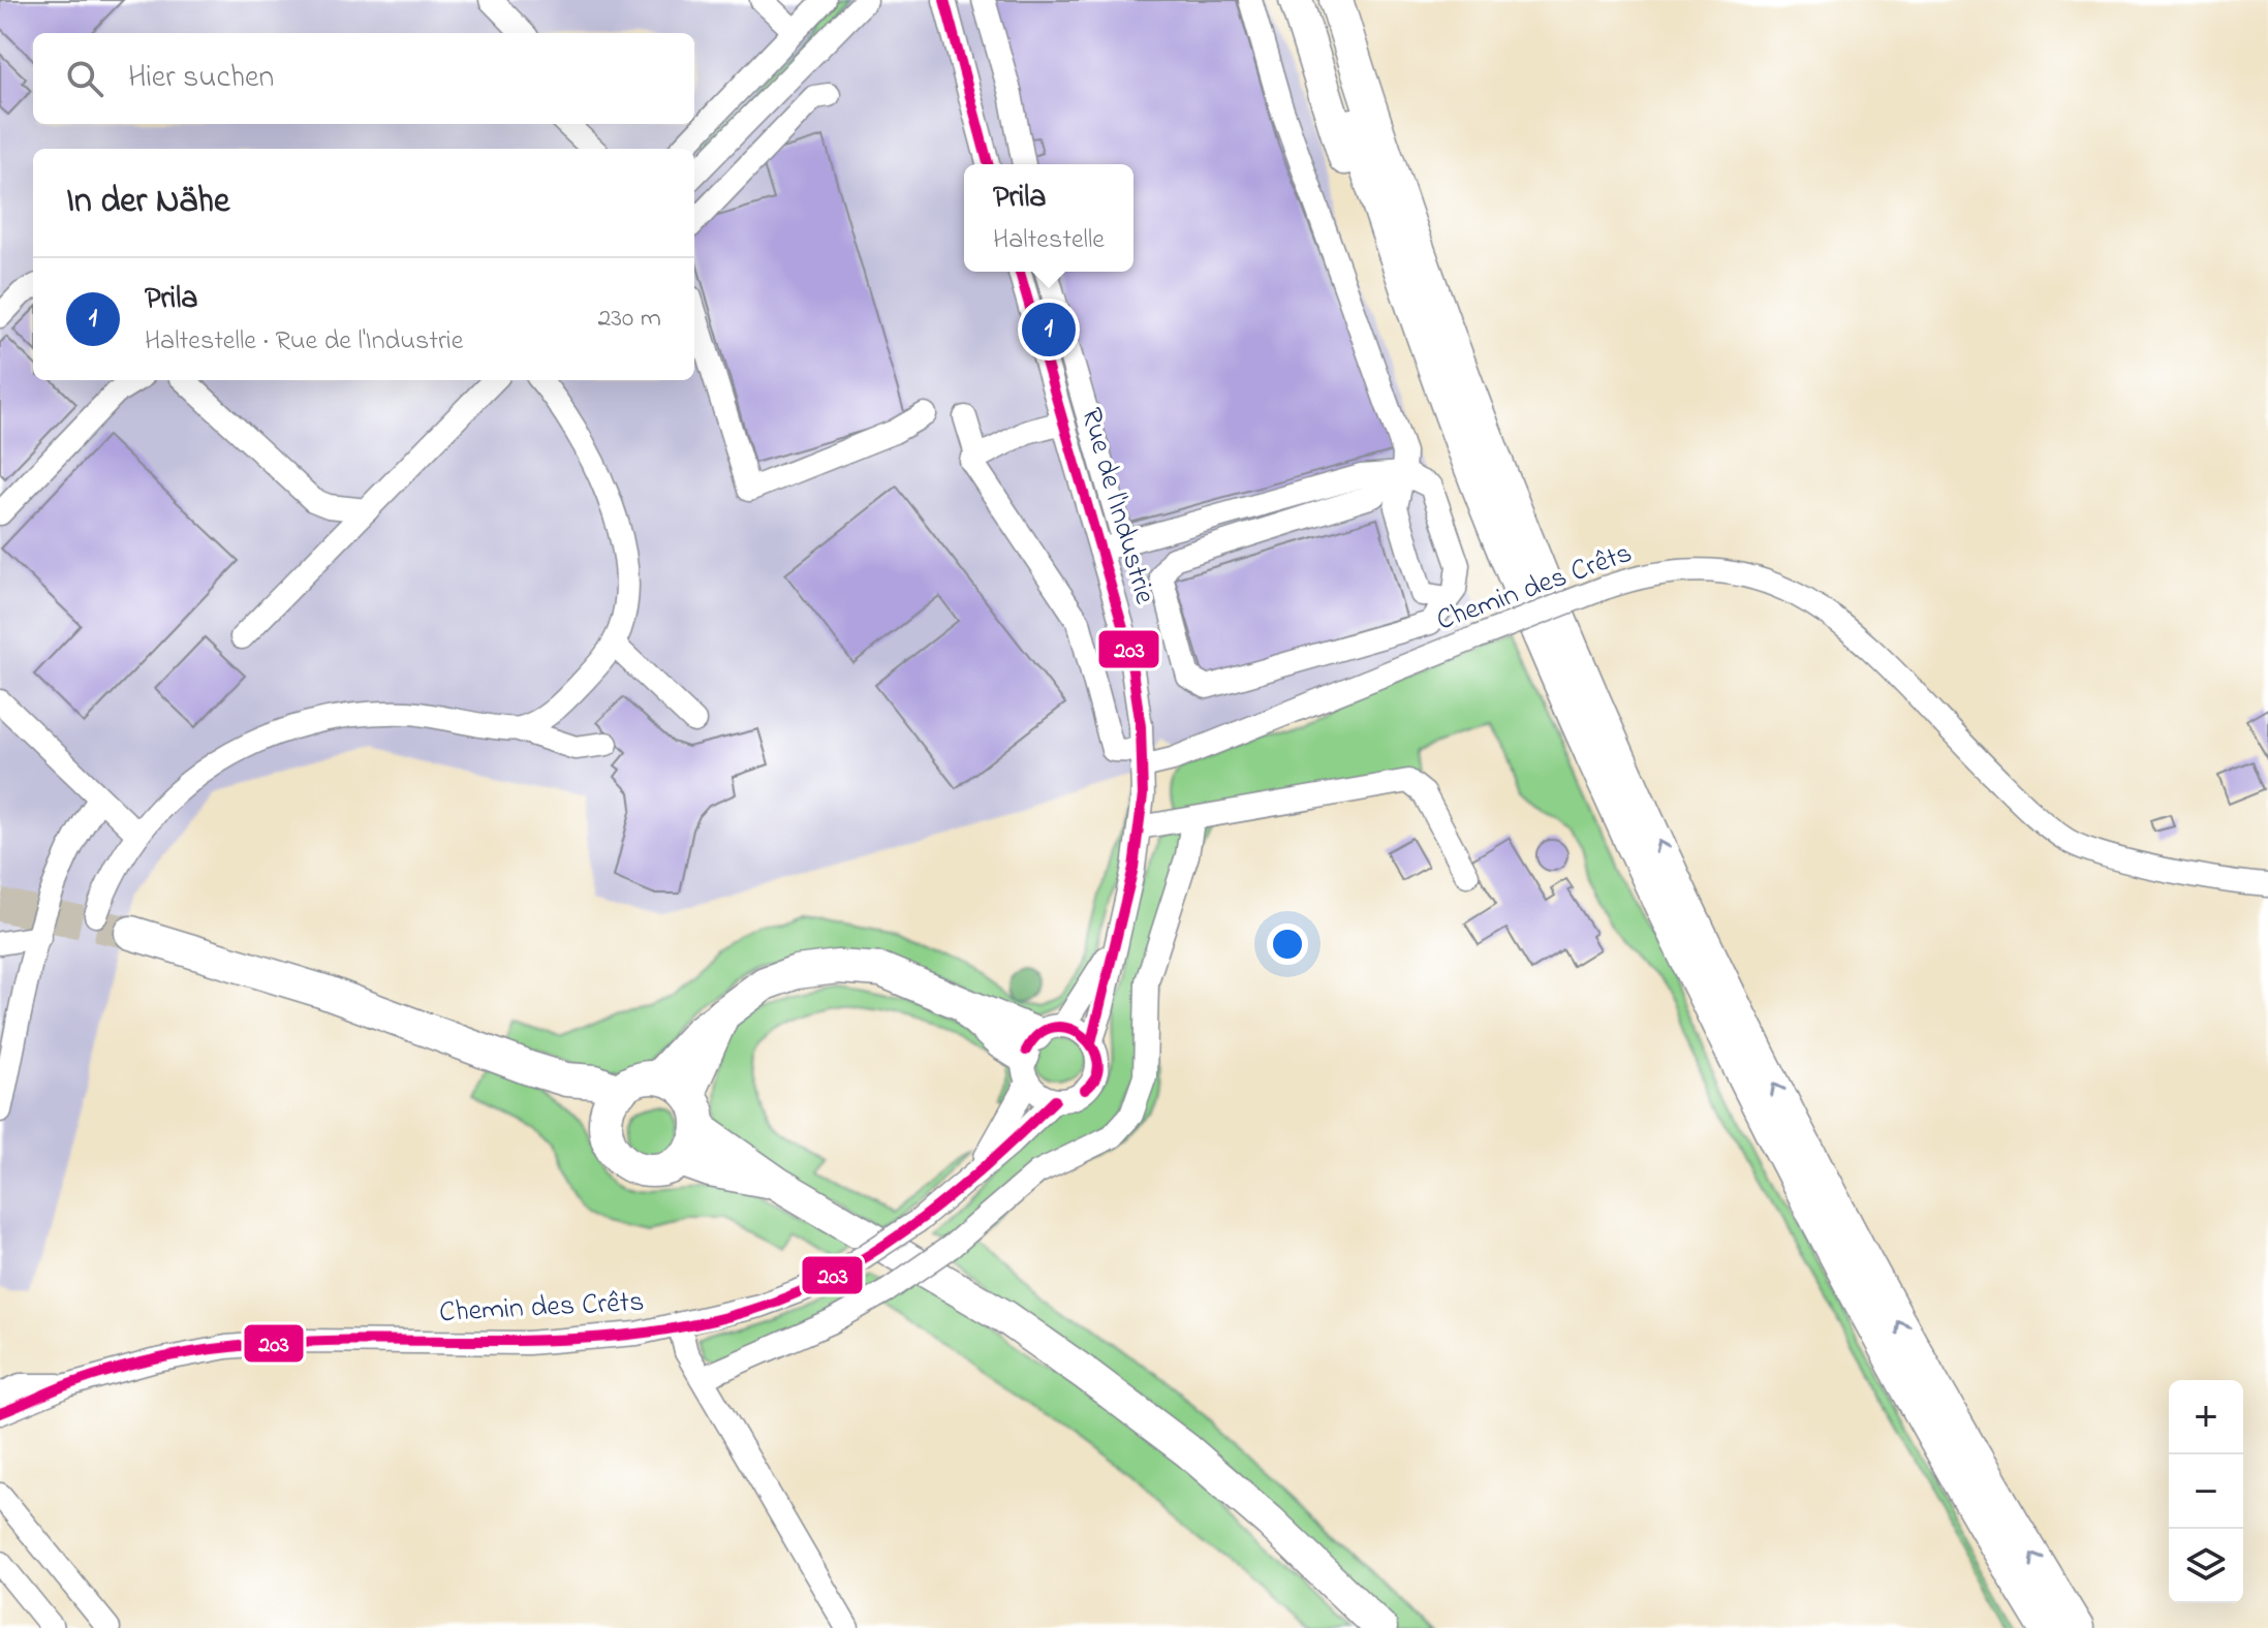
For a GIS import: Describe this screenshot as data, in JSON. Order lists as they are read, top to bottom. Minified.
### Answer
{"streets":{"street":["Rue de l'Industrie","Chemin des Crêts"]},"crossings":[["Rue de l'Industrie","Chemin des Crêts"]],"lines":["transit line 203"],"page":{"search":"Hier suchen","heading":"In der Nähe","popup":["Prila","Haltestelle"],"list":[{"mark":"1","name":"Prila","note":"Haltestelle · Rue de l'Industrie","value":"230 m"}],"pins":"1","map_buttons":["+","−"]}}
